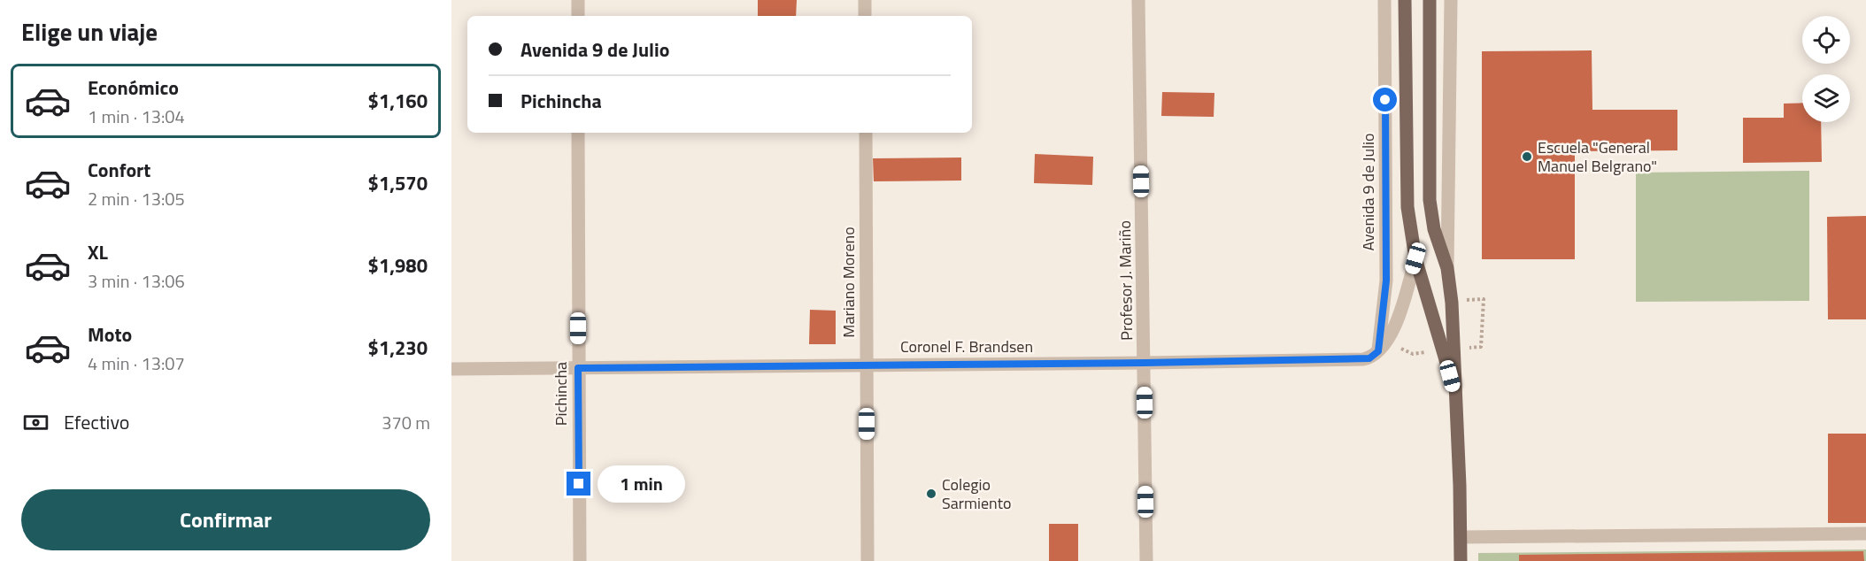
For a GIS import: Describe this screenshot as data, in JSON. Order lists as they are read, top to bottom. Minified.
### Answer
{"streets":{"street":["Avenida 9 de Julio","Profesor J. Mariño","Mariano Moreno","Coronel F. Brandsen","Pichincha"]},"crossings":[["Avenida 9 de Julio","Coronel F. Brandsen"],["Profesor J. Mariño","Coronel F. Brandsen"],["Mariano Moreno","Coronel F. Brandsen"],["Coronel F. Brandsen","Pichincha"]],"places":["Escuela \"General Manuel Belgrano\"","Colegio Sarmiento"],"page":{"heading":"Elige un viaje","banner":["Avenida 9 de Julio","Pichincha"],"list":[{"name":"Económico","note":"1 min · 13:04","value":"$1,160"},{"name":"Confort","note":"2 min · 13:05","value":"$1,570"},{"name":"XL","note":"3 min · 13:06","value":"$1,980"},{"name":"Moto","note":"4 min · 13:07","value":"$1,230"}],"pay":["Efectivo","370 m"],"bubble":"1 min","buttons":"Confirmar"}}
